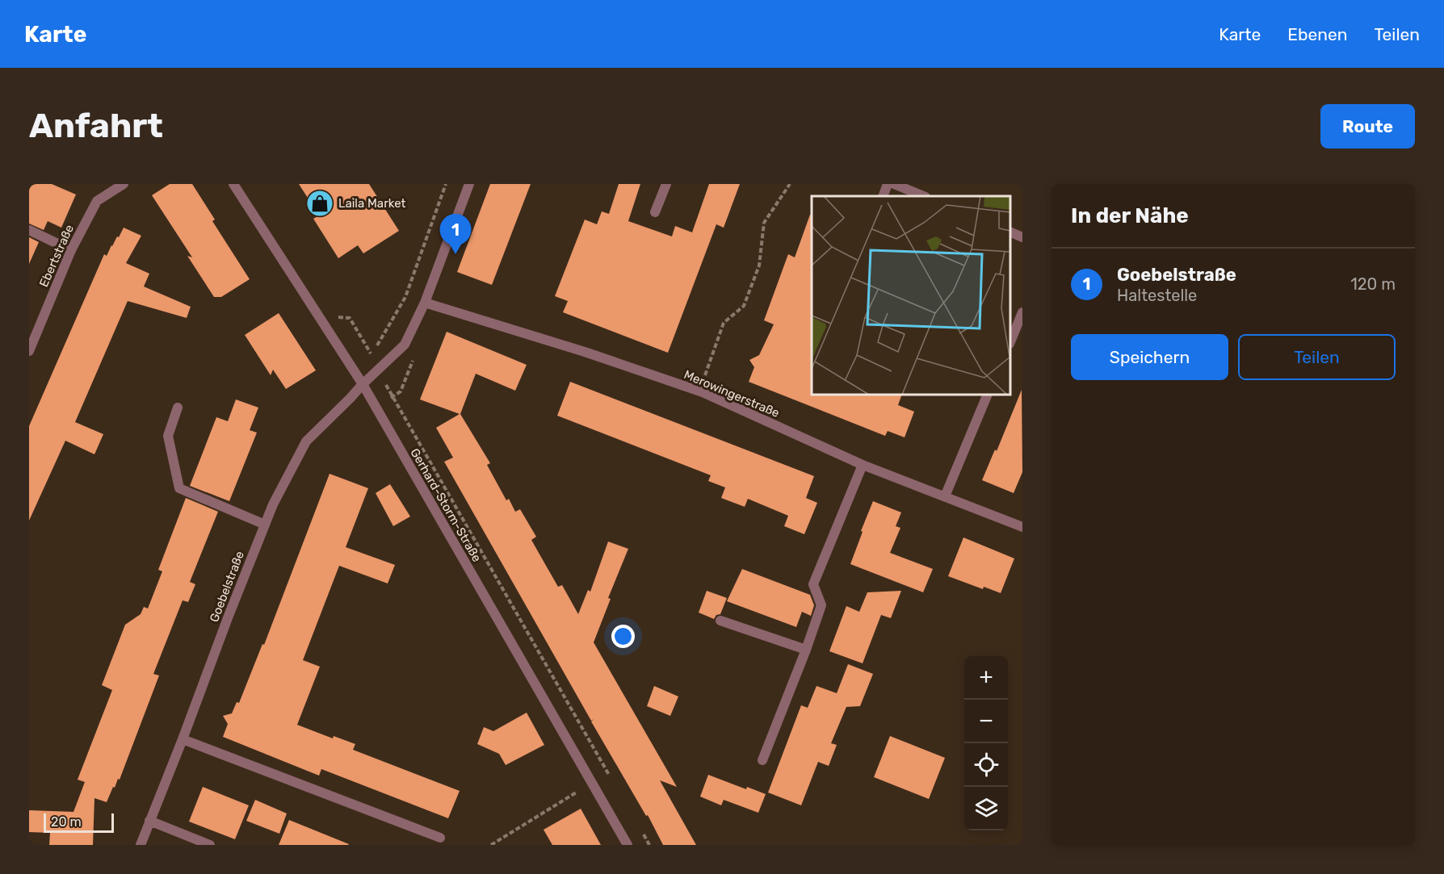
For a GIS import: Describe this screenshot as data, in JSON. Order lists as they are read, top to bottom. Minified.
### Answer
{"streets":{"street":["Ebertstraße","Merowingerstraße","Gerhard-Storm-Straße","Goebelstraße"]},"crossings":[["Merowingerstraße","Goebelstraße"],["Gerhard-Storm-Straße","Goebelstraße"]],"places":{"shop":["Laila Market"]},"scale_bar":"20 m","page":{"header":"Karte","nav":["Karte","Ebenen","Teilen"],"buttons":["Route",["Speichern","Teilen"]],"title":"Anfahrt","heading":"In der Nähe","pins":"1","list":[{"mark":"1","name":"Goebelstraße","note":"Haltestelle","value":"120 m"}],"map_buttons":["+","−"],"scale":"20 m"}}
